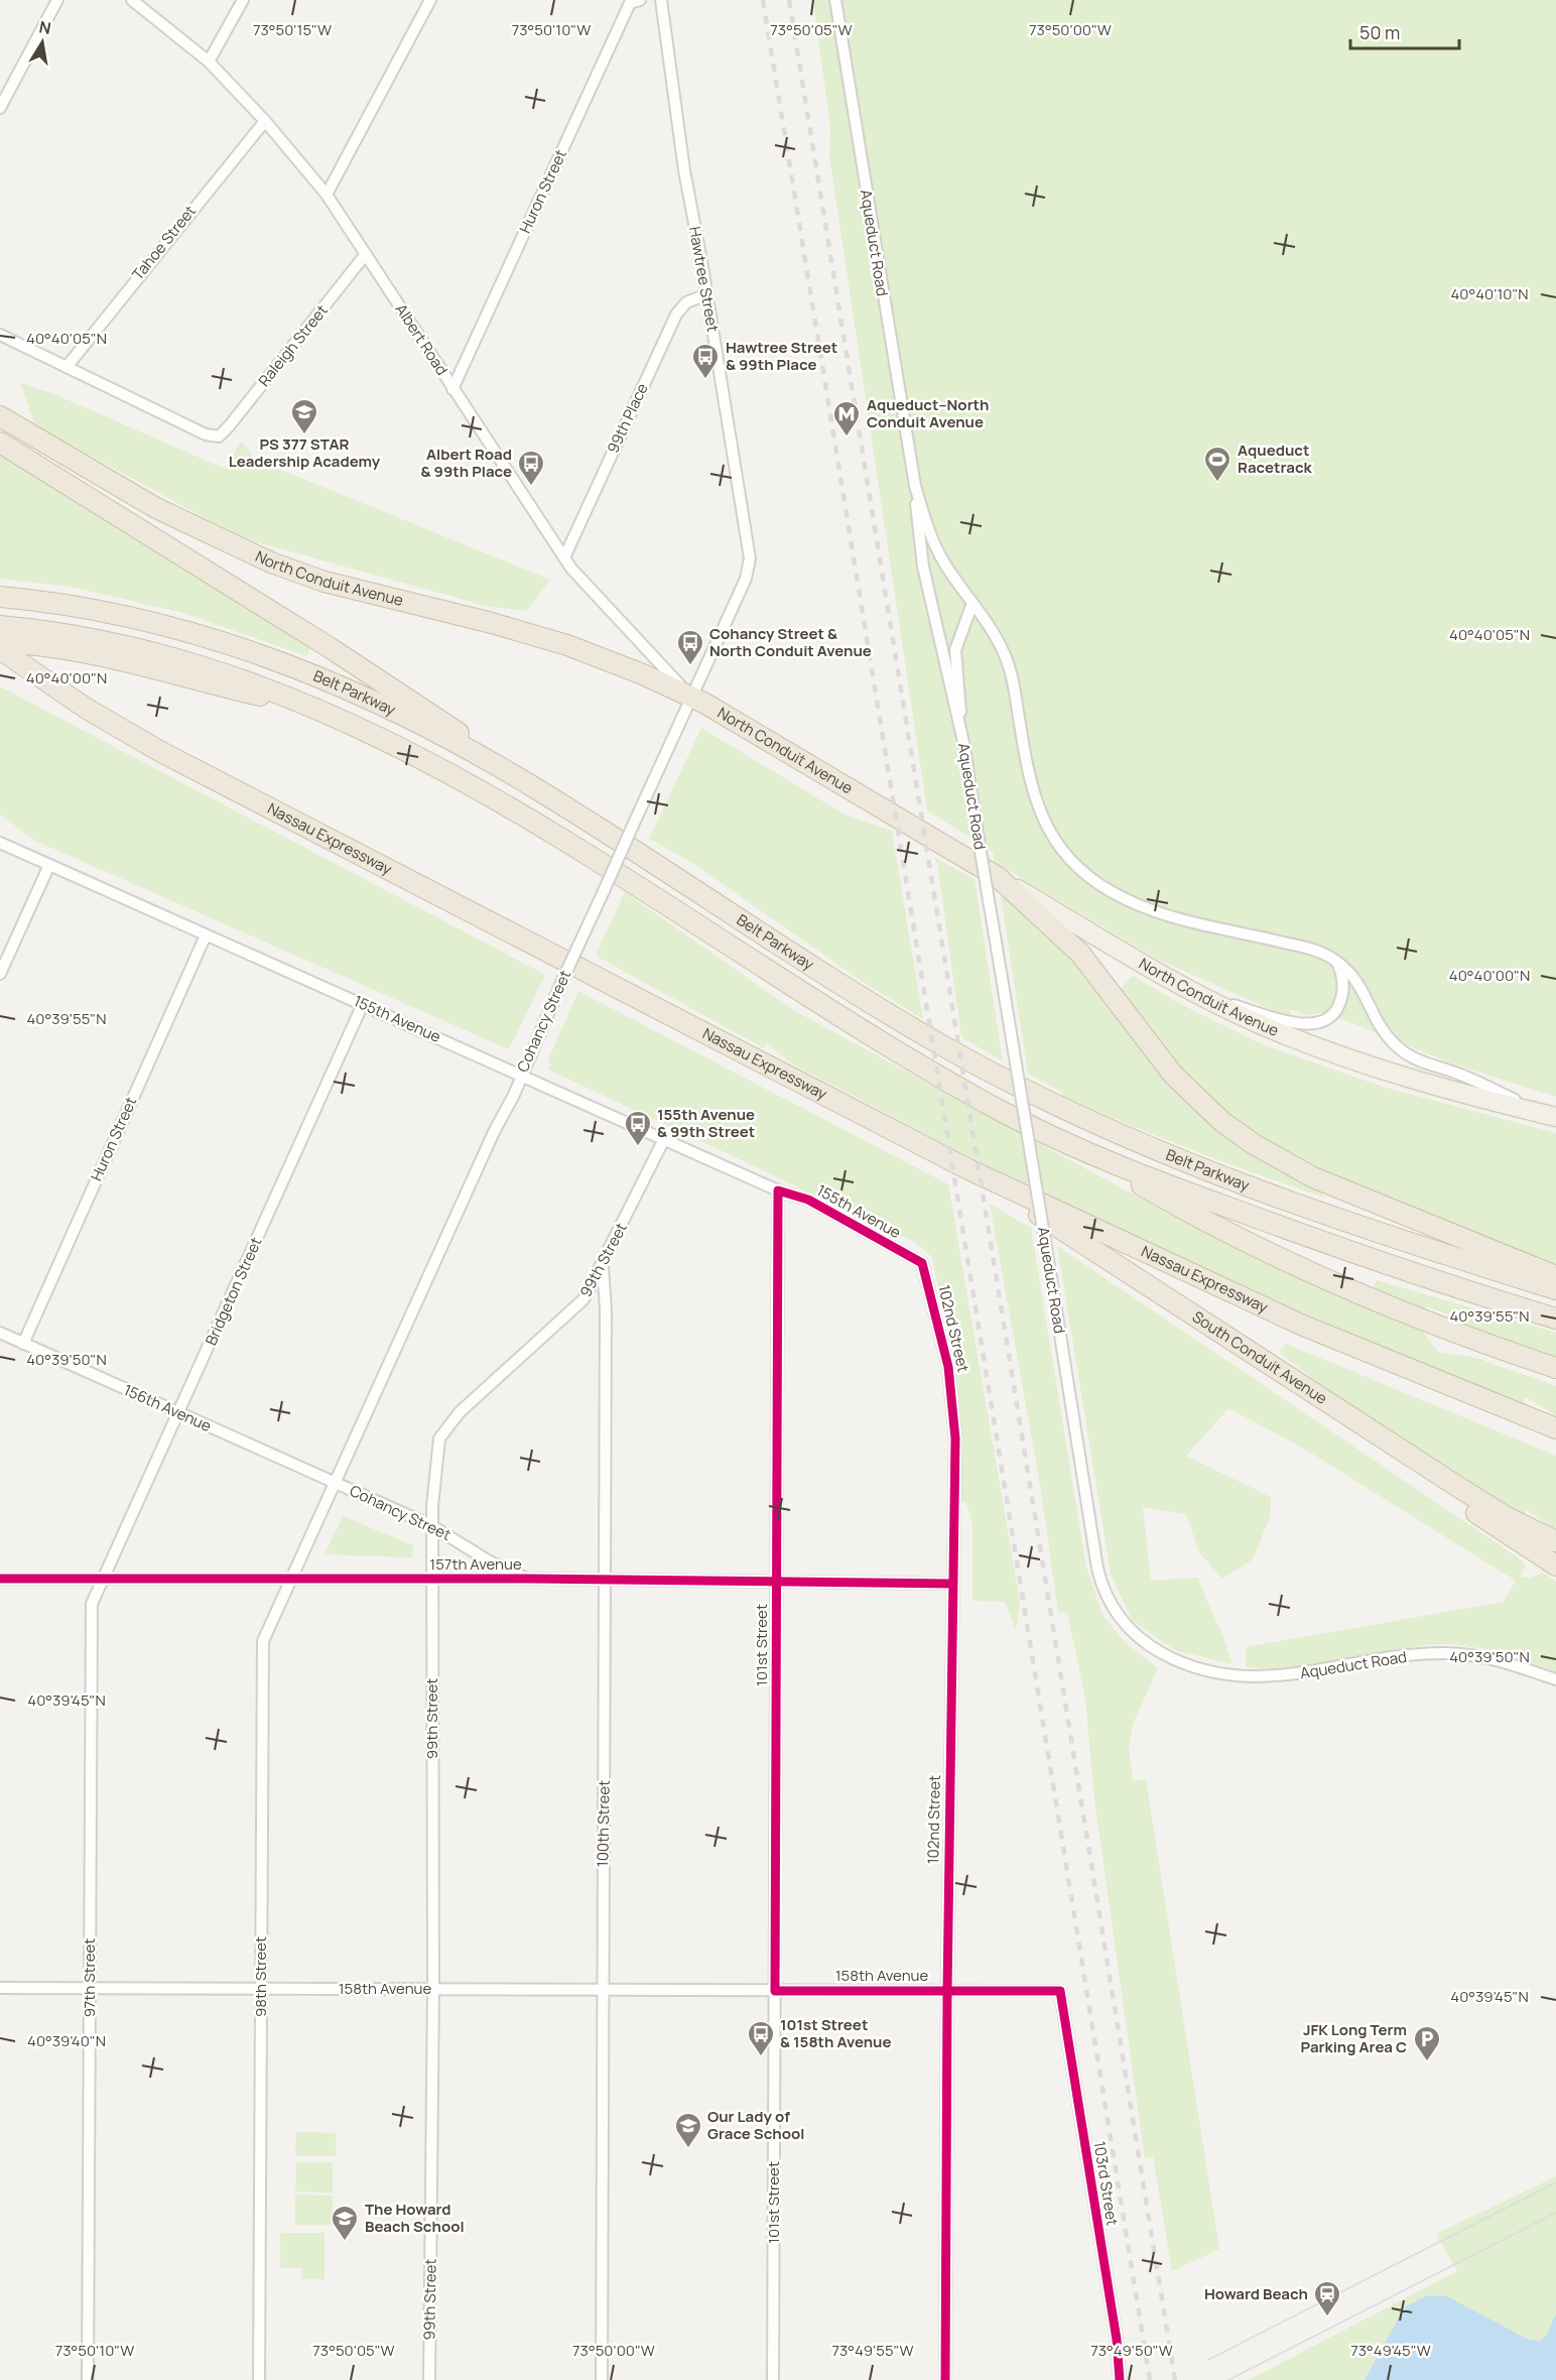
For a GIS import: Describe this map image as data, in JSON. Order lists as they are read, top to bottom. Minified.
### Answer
{"streets":{"highway":["North Conduit Avenue","Belt Parkway","Nassau Expressway","South Conduit Avenue"],"street":["Huron Street","Tahoe Street","Aqueduct Road","Hawtree Street","Albert Road","Raleigh Street","99th Place","155th Avenue","Cohancy Street","99th Street","Bridgeton Street","102nd Street","156th Avenue","157th Avenue","101st Street","100th Street","158th Avenue","98th Street","97th Street","103rd Street"]},"crossings":[["Huron Street","Albert Road"],["Huron Street","155th Avenue"],["Huron Street","156th Avenue"],["Tahoe Street","Albert Road"],["Tahoe Street","Raleigh Street"],["Aqueduct Road","North Conduit Avenue"],["Hawtree Street","99th Place"],["Hawtree Street","Cohancy Street"],["Albert Road","Raleigh Street"],["Albert Road","99th Place"],["Albert Road","North Conduit Avenue"],["Albert Road","Cohancy Street"],["North Conduit Avenue","Cohancy Street"],["Nassau Expressway","South Conduit Avenue"],["155th Avenue","Cohancy Street"],["155th Avenue","99th Street"],["155th Avenue","Bridgeton Street"],["155th Avenue","102nd Street"],["155th Avenue","101st Street"],["Cohancy Street","99th Street"],["Cohancy Street","156th Avenue"],["Cohancy Street","157th Avenue"],["Cohancy Street","98th Street"],["99th Street","157th Avenue"],["99th Street","100th Street"],["99th Street","158th Avenue"],["Bridgeton Street","156th Avenue"],["Bridgeton Street","157th Avenue"],["Bridgeton Street","97th Street"],["102nd Street","157th Avenue"],["102nd Street","158th Avenue"],["157th Avenue","101st Street"],["157th Avenue","100th Street"],["157th Avenue","98th Street"],["157th Avenue","97th Street"],["101st Street","158th Avenue"],["100th Street","158th Avenue"],["158th Avenue","98th Street"],["158th Avenue","97th Street"],["158th Avenue","103rd Street"]],"places":{"bus stop":["Hawtree Street & 99th Place","Albert Road & 99th Place","Cohancy Street & North Conduit Avenue","155th Avenue & 99th Street","101st Street & 158th Avenue"],"school or university":["PS 377 STAR Leadership Academy","Our Lady of Grace School","The Howard Beach School"],"metro station":["Aqueduct–North Conduit Avenue"],"sports":["Aqueduct Racetrack"],"parking":["JFK Long Term Parking Area C"],"station":["Howard Beach"]},"scale_bar":"50 m","north":"top","coordinates":["73°50'15\"W","73°50'10\"W","73°50'05\"W","73°50'00\"W","40°40'10\"N","40°40'05\"N","40°40'00\"N","40°39'55\"N","40°39'50\"N","40°39'45\"N","40°39'40\"N","73°49'55\"W","73°49'50\"W","73°49'45\"W"]}
